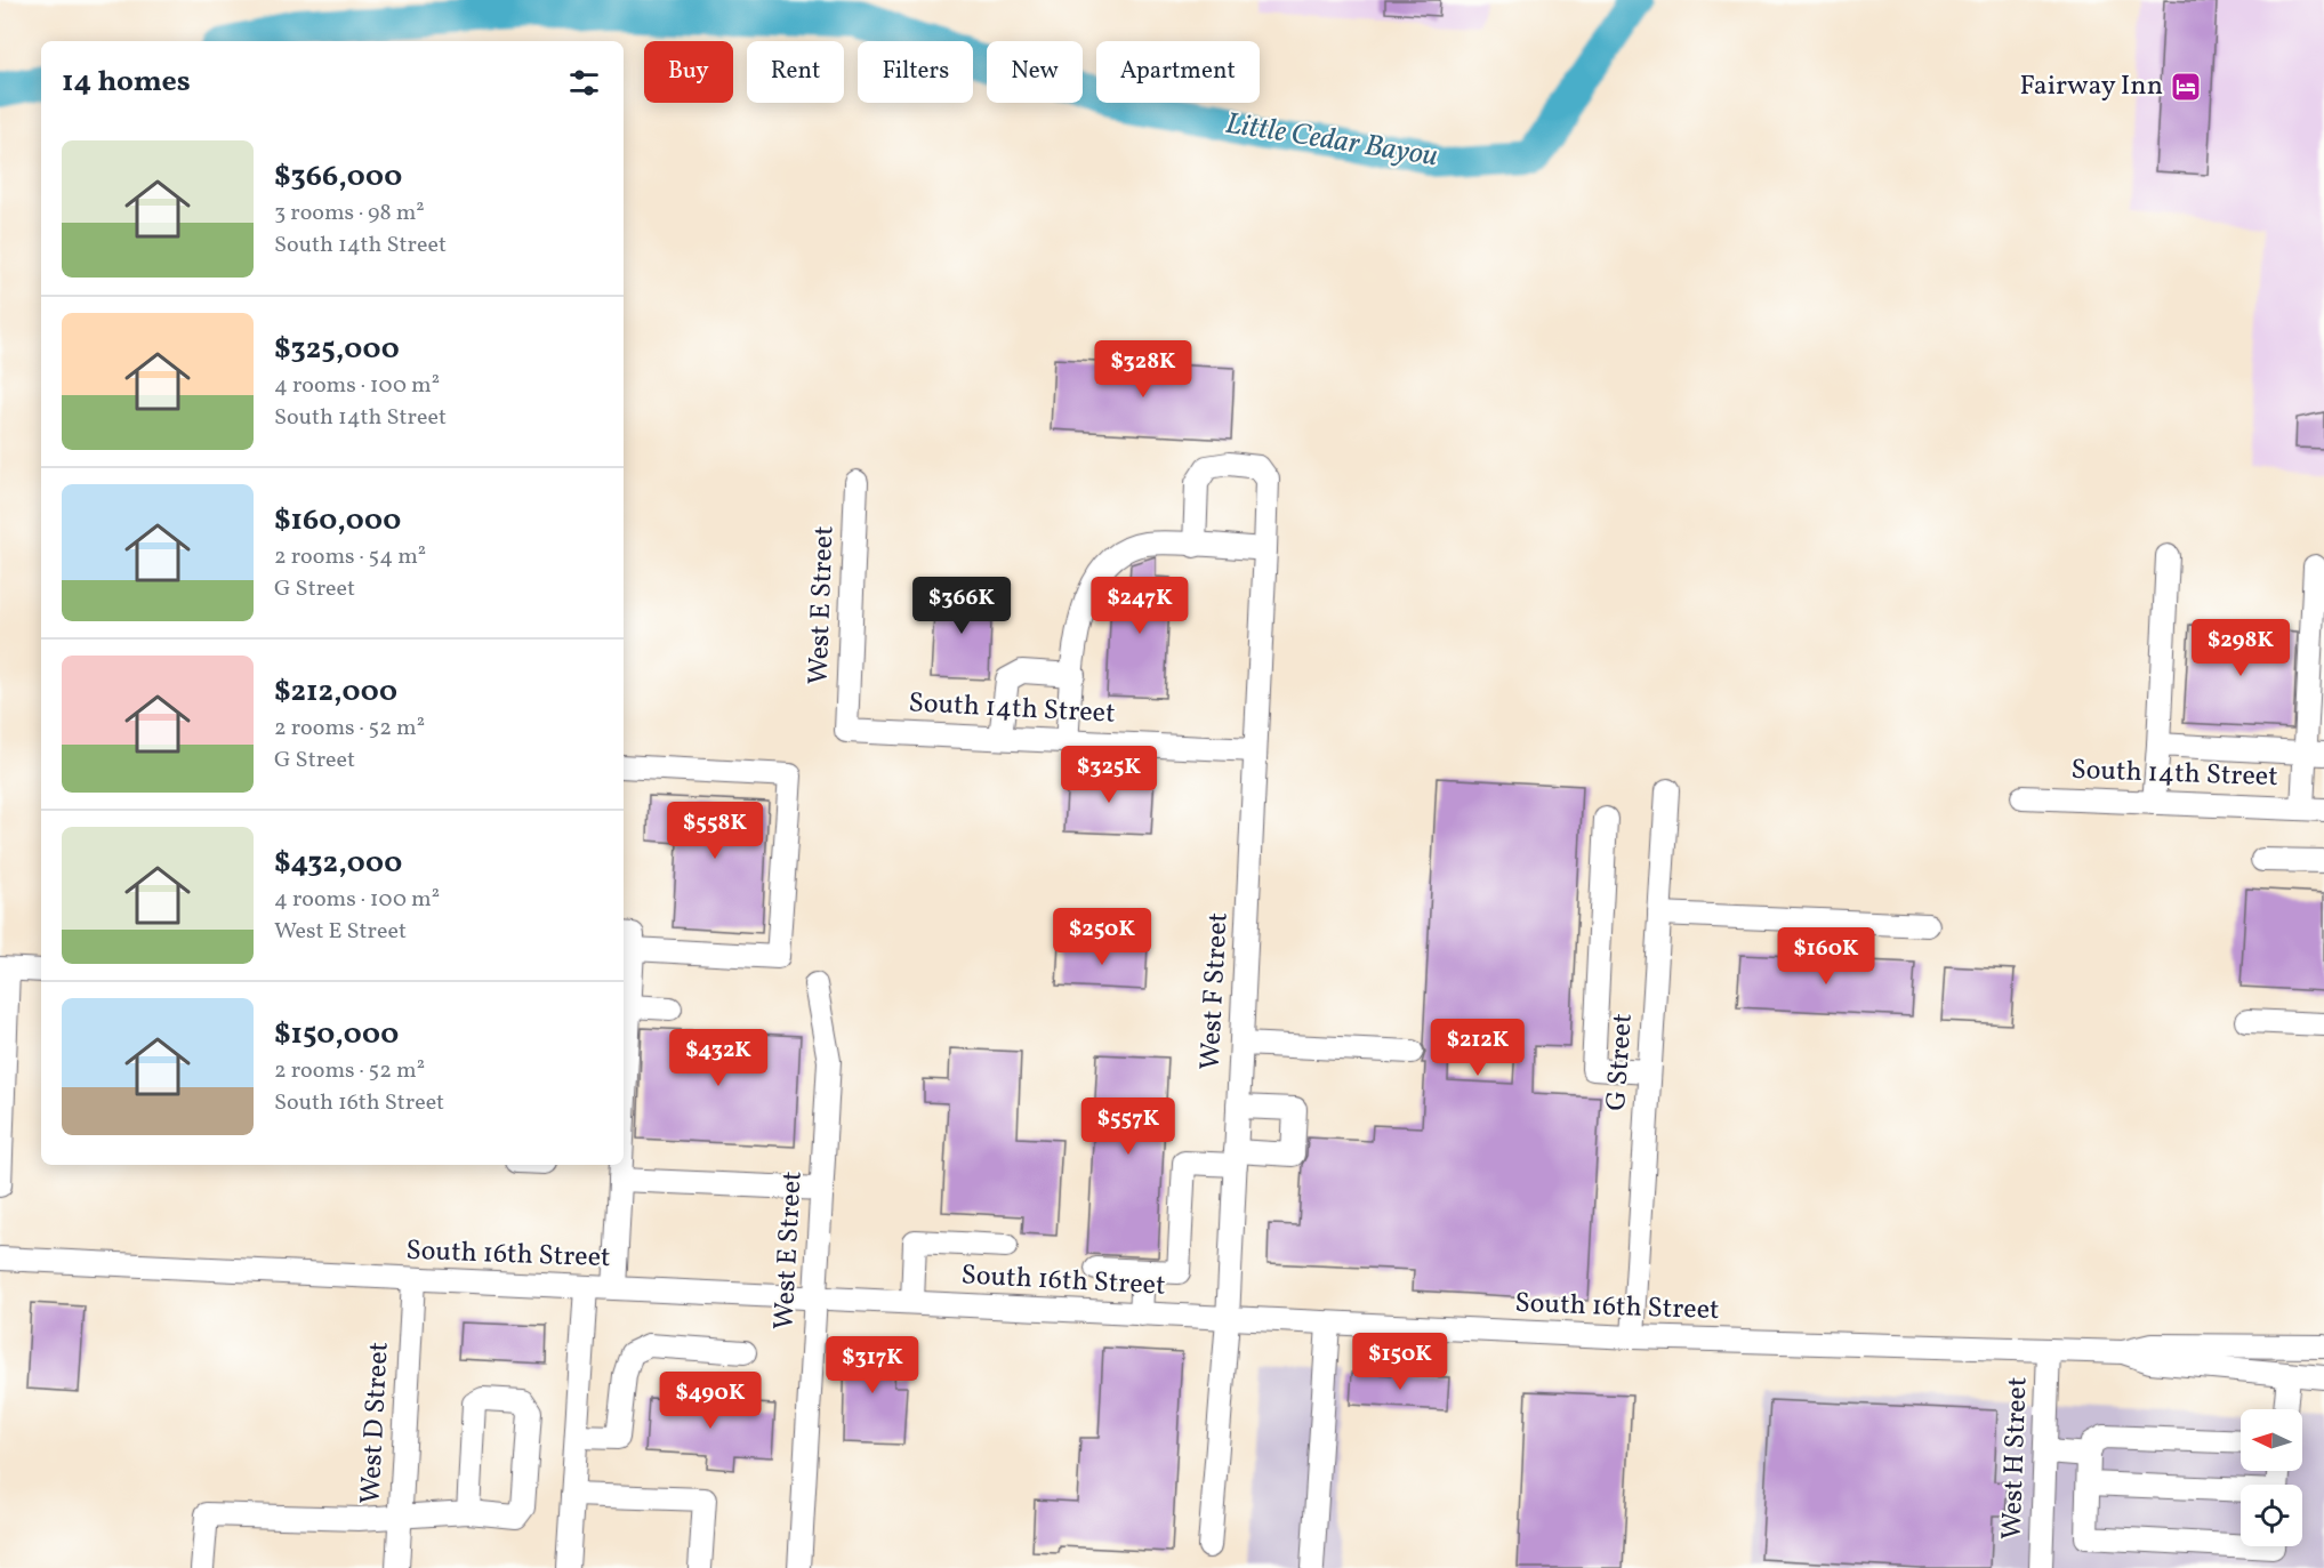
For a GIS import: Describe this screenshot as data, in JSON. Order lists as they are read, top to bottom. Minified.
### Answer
{"streets":{"street":["West E Street","South 14th Street","West F Street","G Street","South 16th Street","West D Street","West H Street"]},"crossings":[["West E Street","South 14th Street"],["West E Street","South 16th Street"],["South 14th Street","West F Street"],["West F Street","South 16th Street"],["G Street","South 16th Street"],["South 16th Street","West D Street"],["South 16th Street","West H Street"]],"water":["Little Cedar Bayou"],"places":{"hotel":["Fairway Inn"]},"north":"left","page":{"chip":["Buy","Rent","Filters","New","Apartment"],"heading":"14 homes","list":[{"name":"$366,000","note":"3 rooms · 98 m² · South 14th Street"},{"name":"$325,000","note":"4 rooms · 100 m² · South 14th Street"},{"name":"$160,000","note":"2 rooms · 54 m² · G Street"},{"name":"$212,000","note":"2 rooms · 52 m² · G Street"},{"name":"$432,000","note":"4 rooms · 100 m² · West E Street"},{"name":"$150,000","note":"2 rooms · 52 m² · South 16th Street"}],"price":["$328K","$366K","$247K","$298K","$325K","$558K","$250K","$160K","$212K","$432K","$557K","$150K","$317K","$490K"]}}
